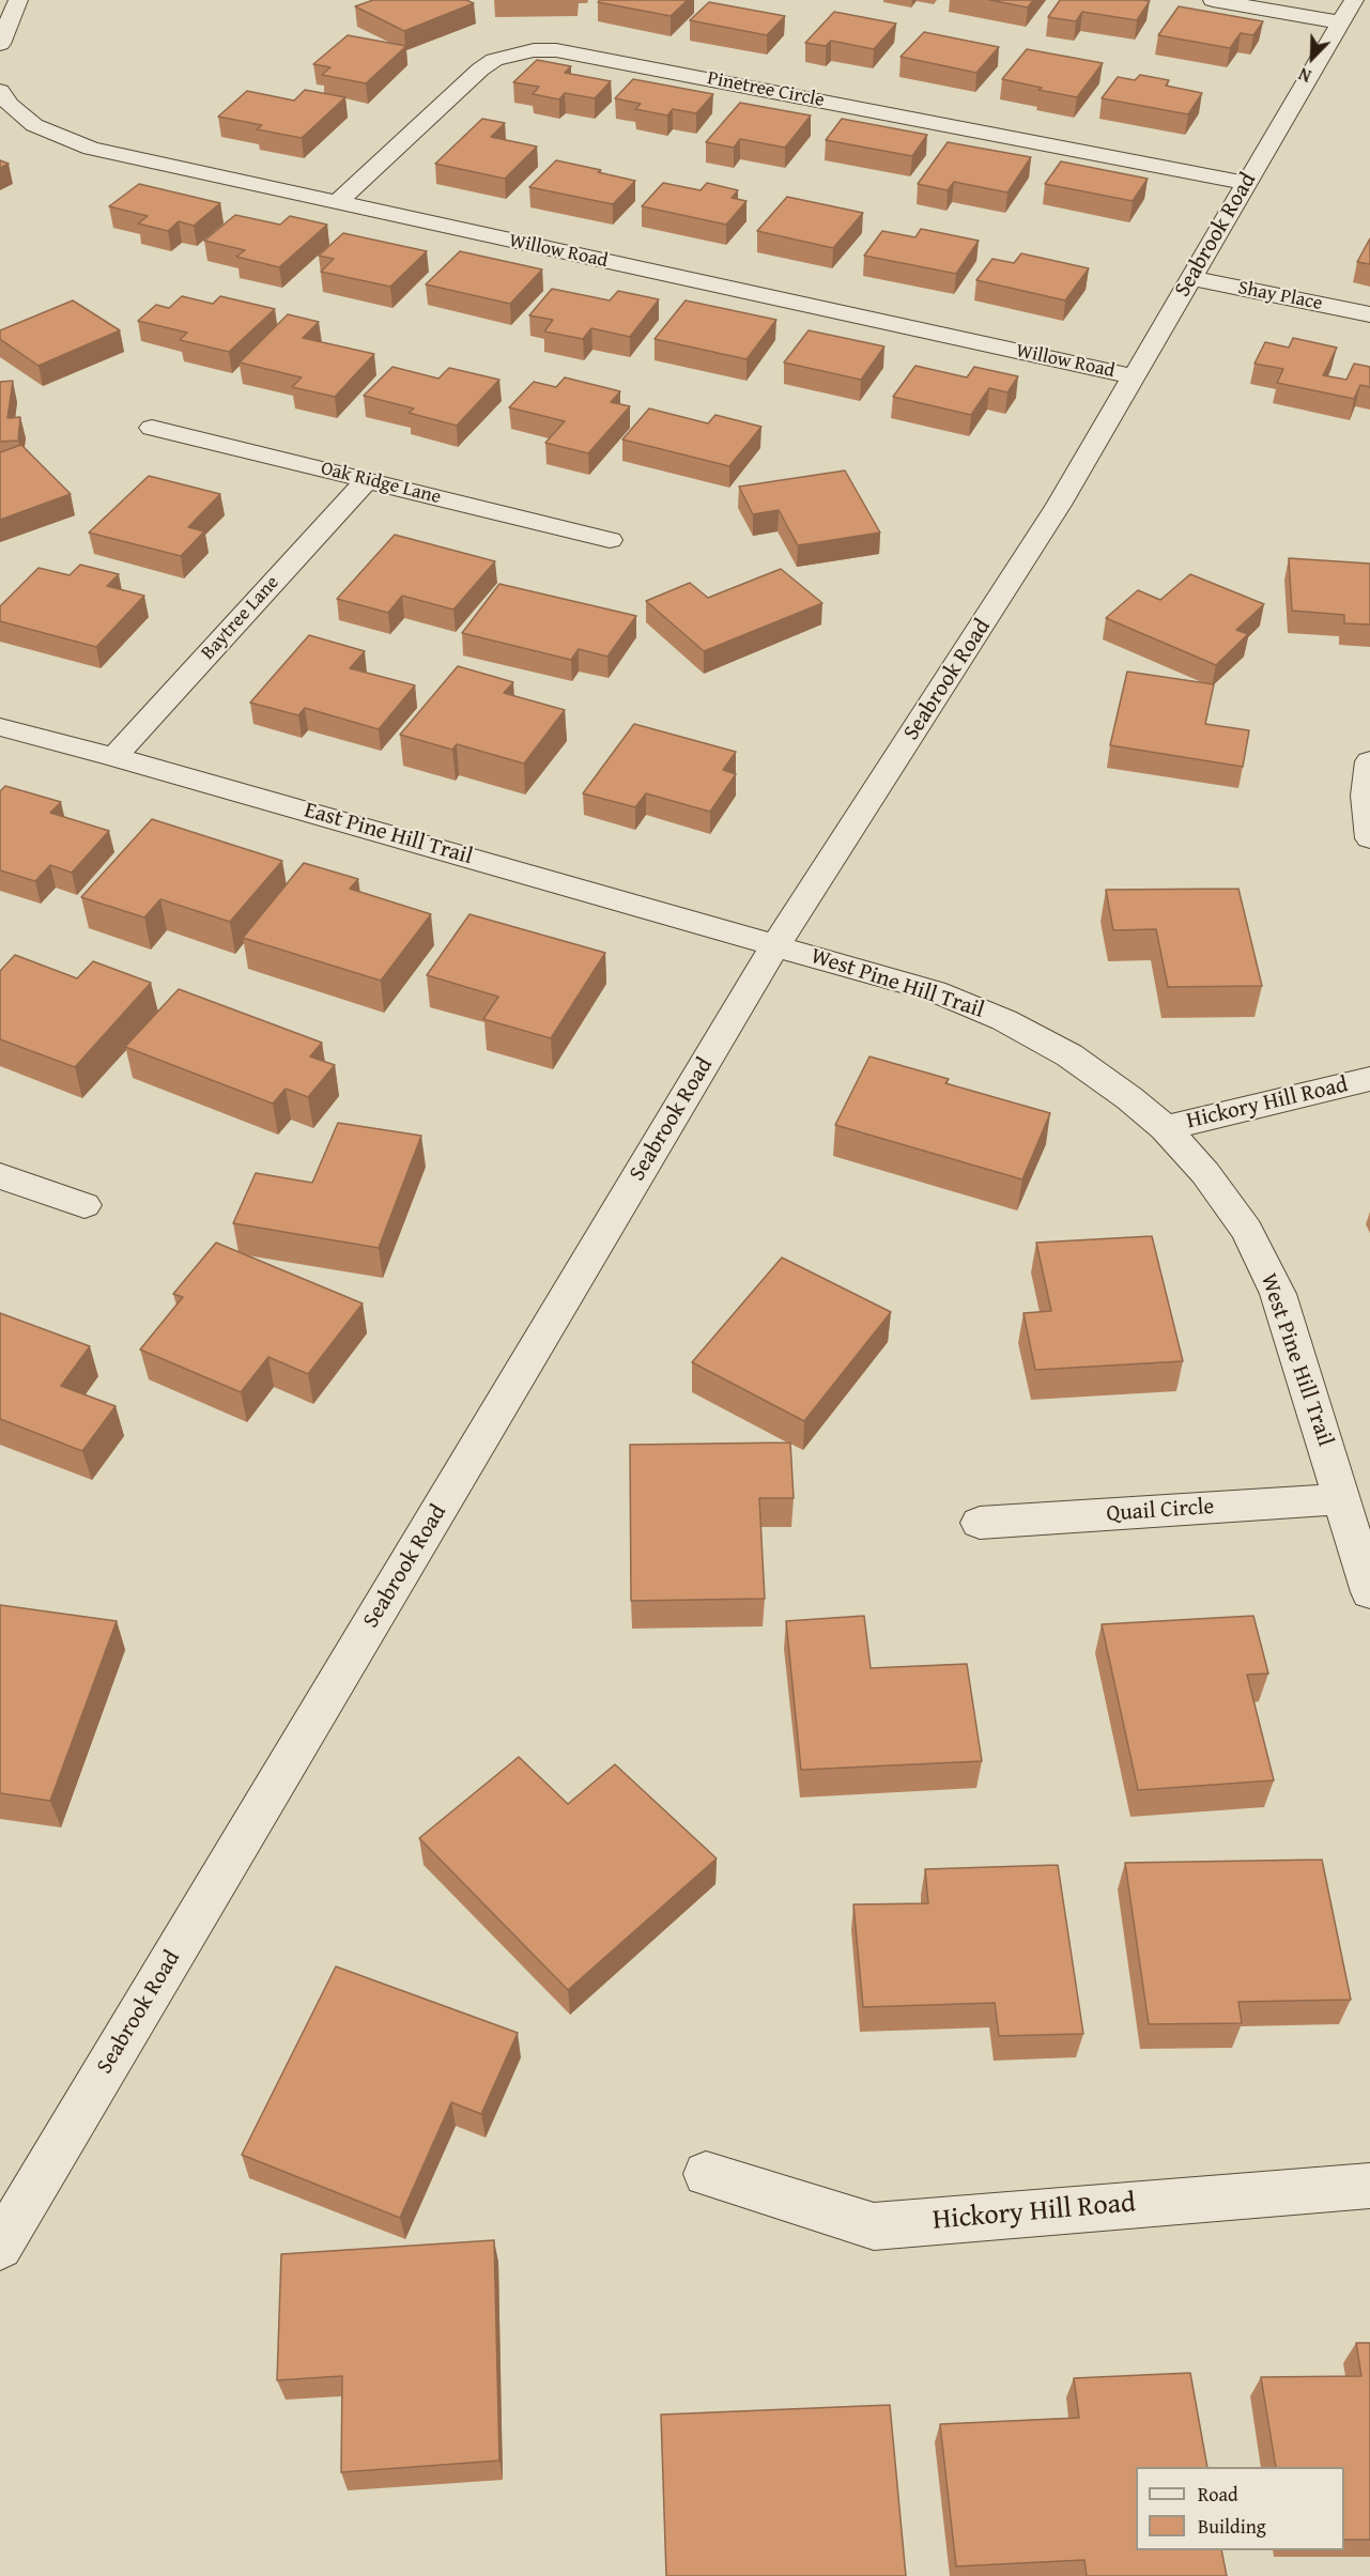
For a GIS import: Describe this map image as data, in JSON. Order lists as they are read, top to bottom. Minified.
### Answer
{"streets":{"street":["Pinetree Circle","Seabrook Road","Willow Road","Shay Place","Oak Ridge Lane","Baytree Lane","East Pine Hill Trail","West Pine Hill Trail","Hickory Hill Road","Quail Circle"]},"crossings":[["Pinetree Circle","Seabrook Road"],["Pinetree Circle","Willow Road"],["Seabrook Road","Willow Road"],["Seabrook Road","Shay Place"],["Seabrook Road","East Pine Hill Trail"],["Seabrook Road","West Pine Hill Trail"],["Oak Ridge Lane","Baytree Lane"],["Baytree Lane","East Pine Hill Trail"],["East Pine Hill Trail","West Pine Hill Trail"],["West Pine Hill Trail","Hickory Hill Road"],["West Pine Hill Trail","Quail Circle"]],"legend":["Road","Building"],"north":"bottom left"}
